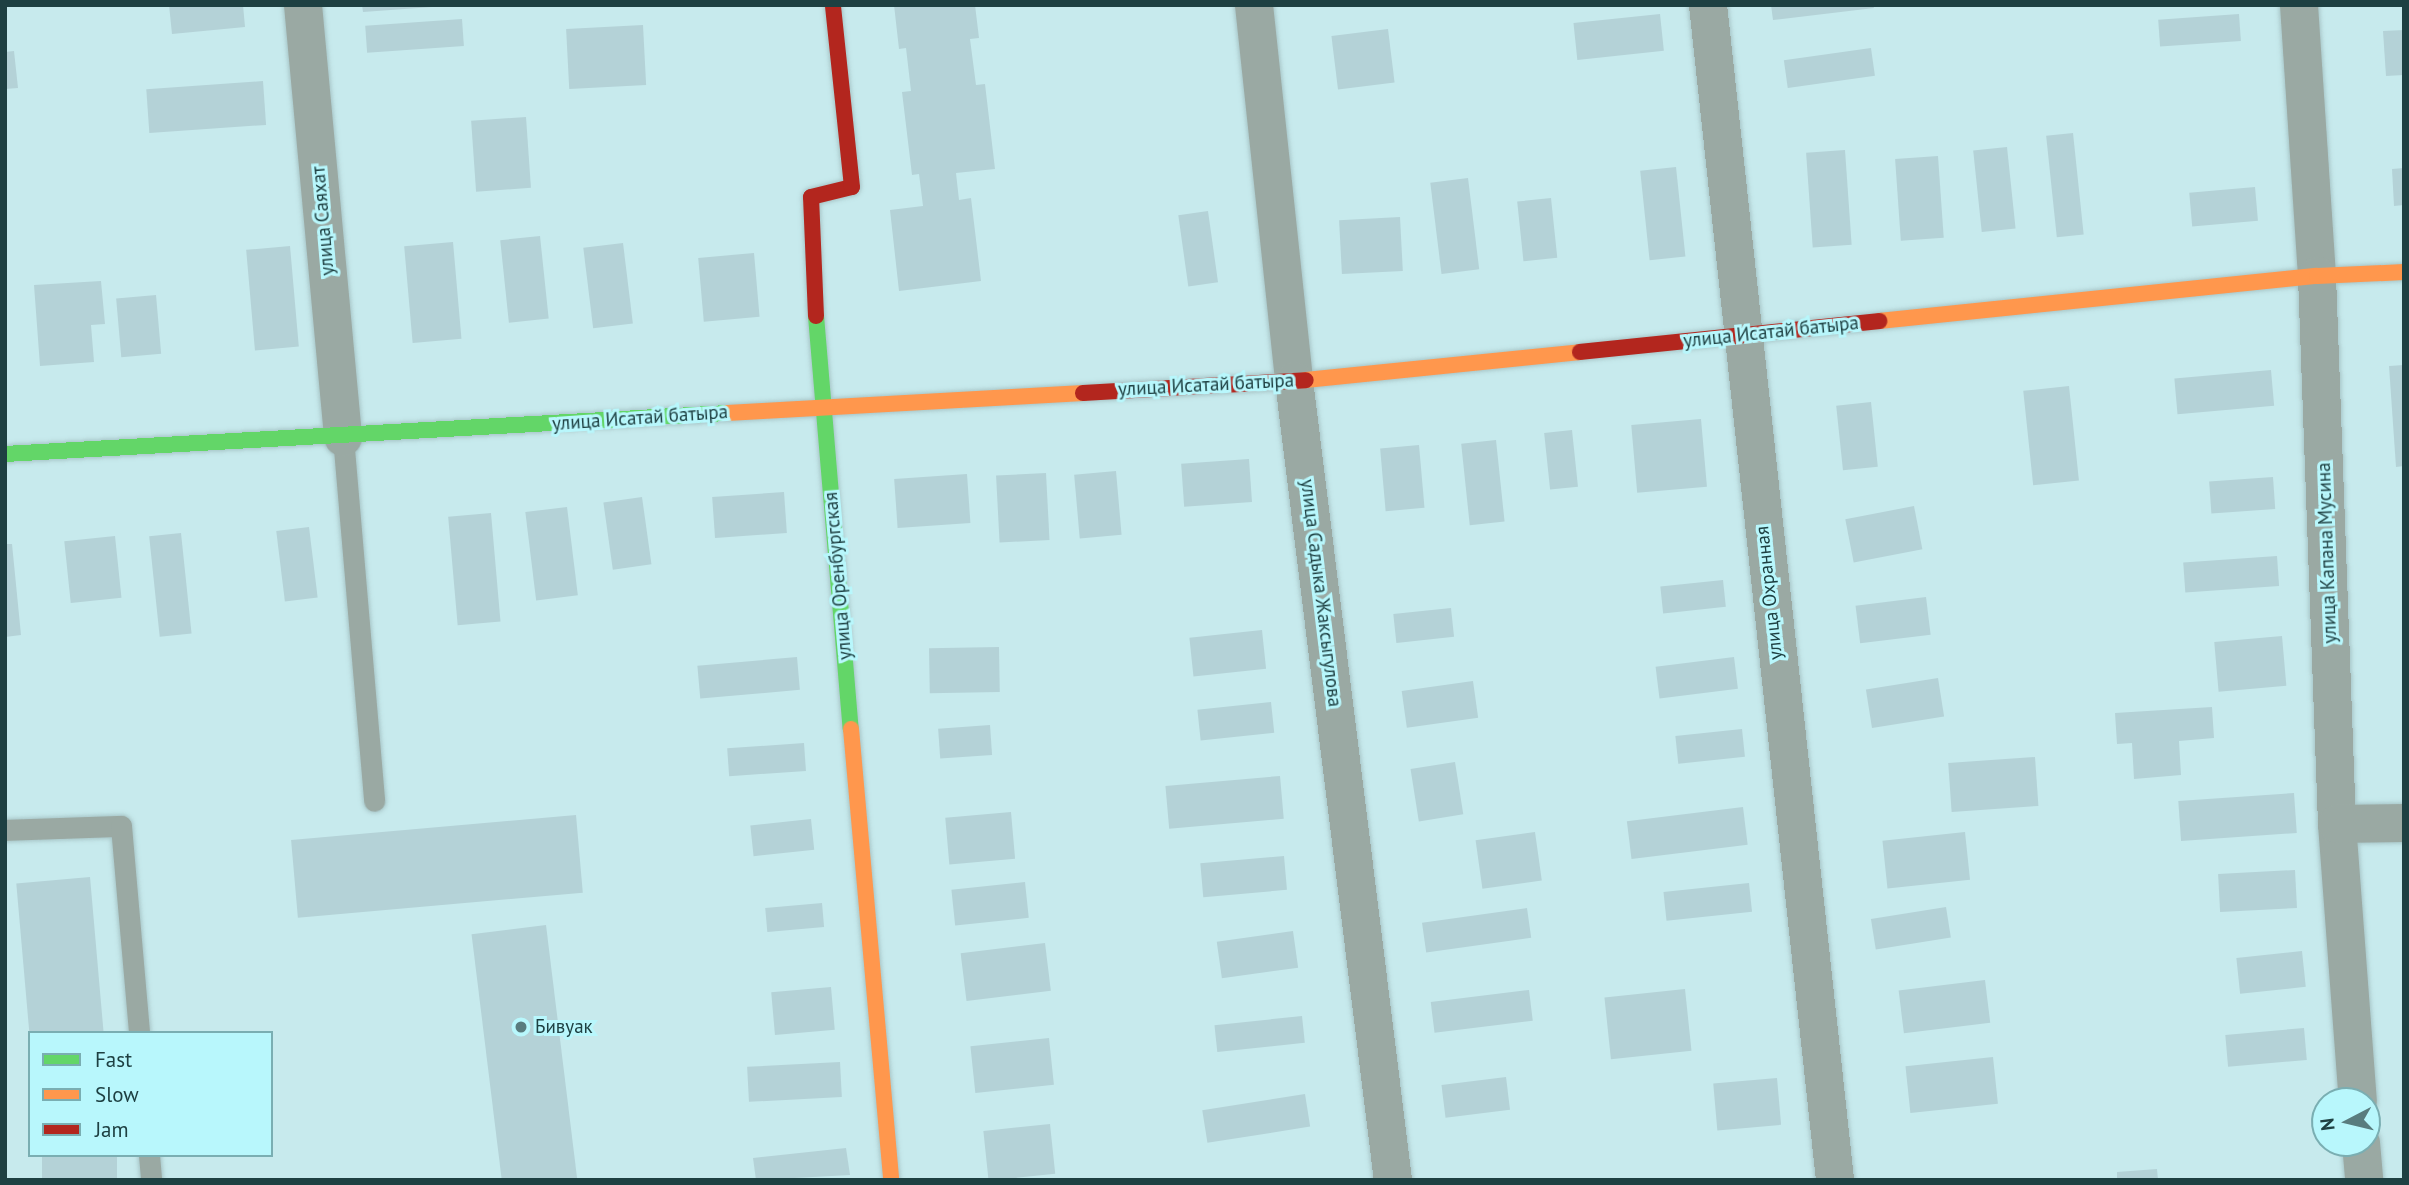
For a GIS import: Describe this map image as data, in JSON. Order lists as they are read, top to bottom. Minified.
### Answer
{"streets":{"street":["улица Саяхат","улица Исатай батыра","улица Капана Мусина","улица Оренбургская","улица Садыка Жаксыгулова","улица Охранная"]},"crossings":[["улица Саяхат","улица Исатай батыра"],["улица Исатай батыра","улица Капана Мусина"],["улица Исатай батыра","улица Оренбургская"],["улица Исатай батыра","улица Садыка Жаксыгулова"],["улица Исатай батыра","улица Охранная"]],"places":["Бивуак"],"legend":["Fast","Slow","Jam"],"north":"left"}
